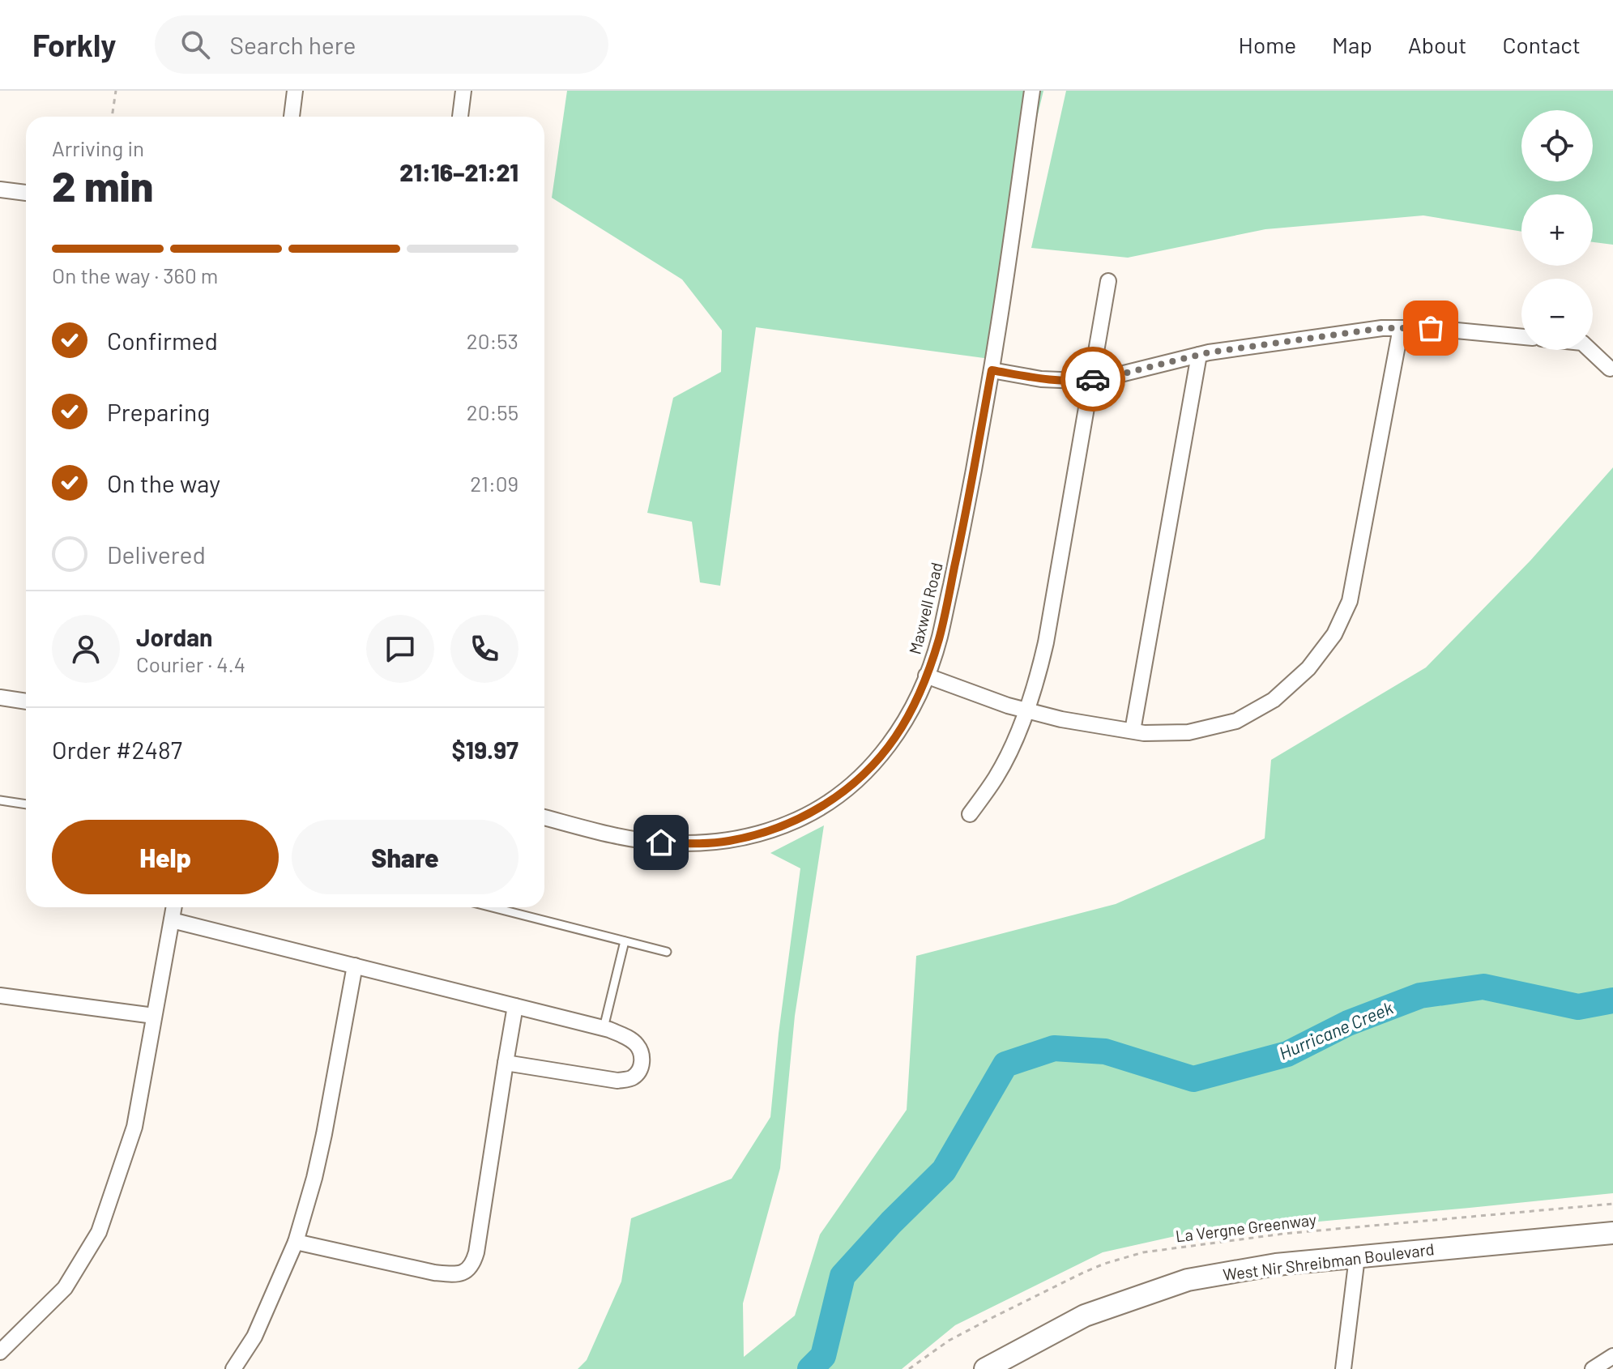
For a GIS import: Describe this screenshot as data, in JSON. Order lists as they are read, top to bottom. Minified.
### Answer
{"streets":{"main road":["West Nir Shreibman Boulevard"],"street":["Maxwell Road"],"path":["La Vergne Greenway"]},"water":["Hurricane Creek"],"page":{"header":"Forkly","search":"Search here","nav":["Home","Map","About","Contact"],"map_buttons":["+","−"],"heading":["2 min","Arriving in","21:16–21:21"],"panel":["Jordan","Courier · 4.4","Order #2487","$19.97"],"bar":"On the way · 360 m","list":[["Confirmed","20:53"],["Preparing","20:55"],["On the way","21:09"],"Delivered"],"buttons":["Help","Share"]}}
